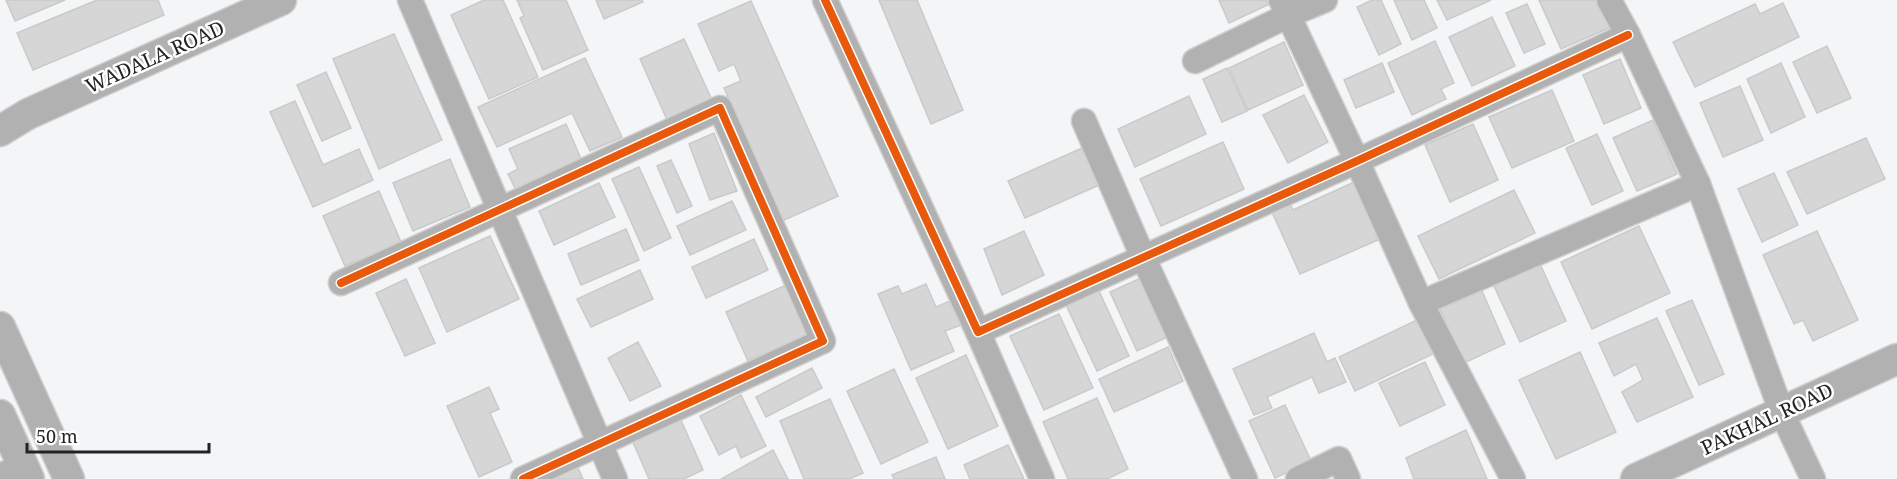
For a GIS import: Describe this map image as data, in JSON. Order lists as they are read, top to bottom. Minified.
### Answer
{"streets":{"street":["WADALA ROAD","PAKHAL ROAD"]},"scale_bar":"50 m"}
